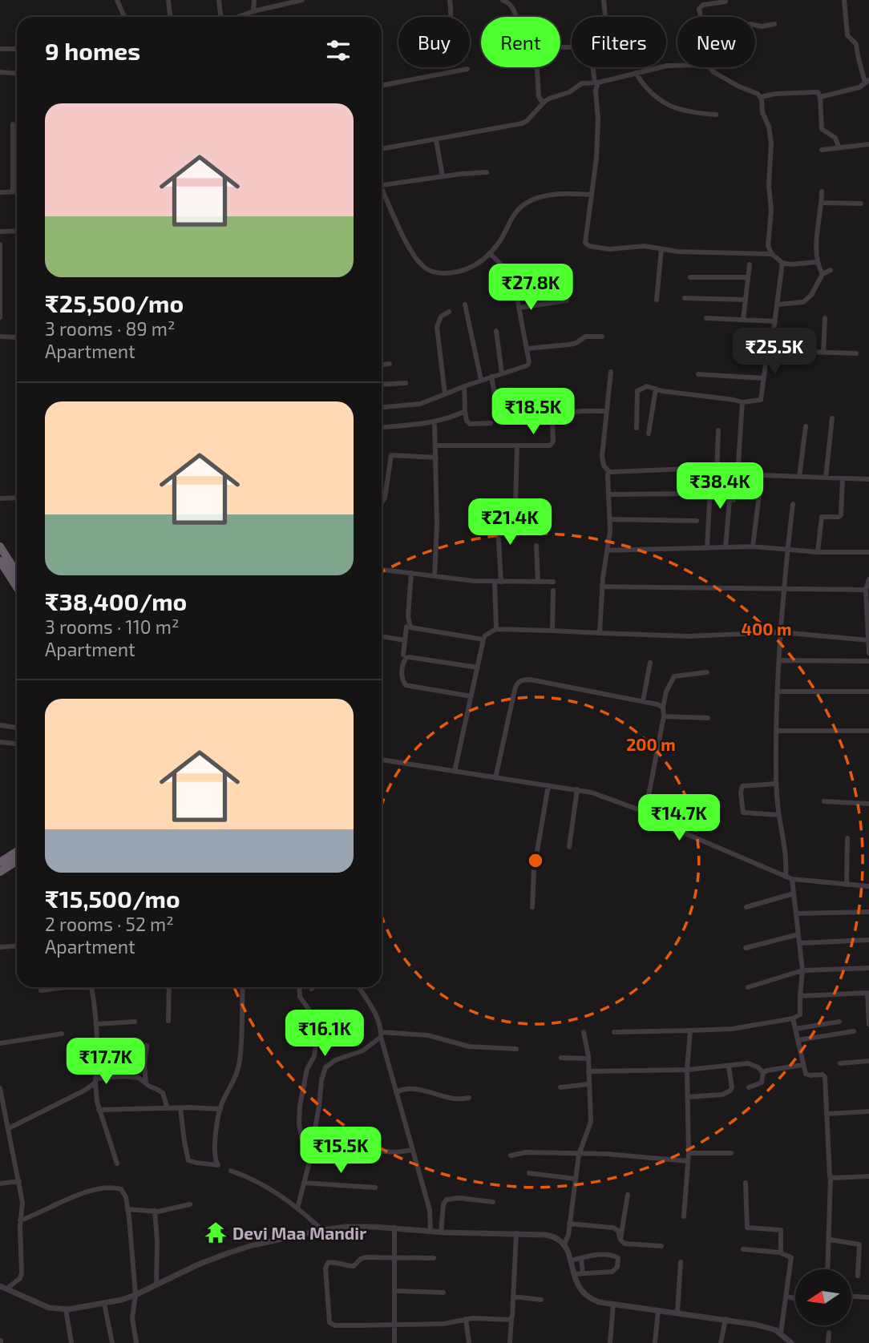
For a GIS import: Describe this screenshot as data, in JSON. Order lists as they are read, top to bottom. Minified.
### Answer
{"places":{"temple":["Devi Maa Mandir"]},"north":"left","page":{"chip":["Buy","Rent","Filters","New"],"heading":"9 homes","list":[{"name":"₹25,500/mo","note":"3 rooms · 89 m² · Apartment"},{"name":"₹38,400/mo","note":"3 rooms · 110 m² · Apartment"},{"name":"₹15,500/mo","note":"2 rooms · 52 m² · Apartment"}],"price":["₹27.8K","₹25.5K","₹18.5K","₹38.4K","₹21.4K","₹14.7K","₹16.1K","₹17.7K","₹15.5K"]},"rings":["400 m","200 m"]}
